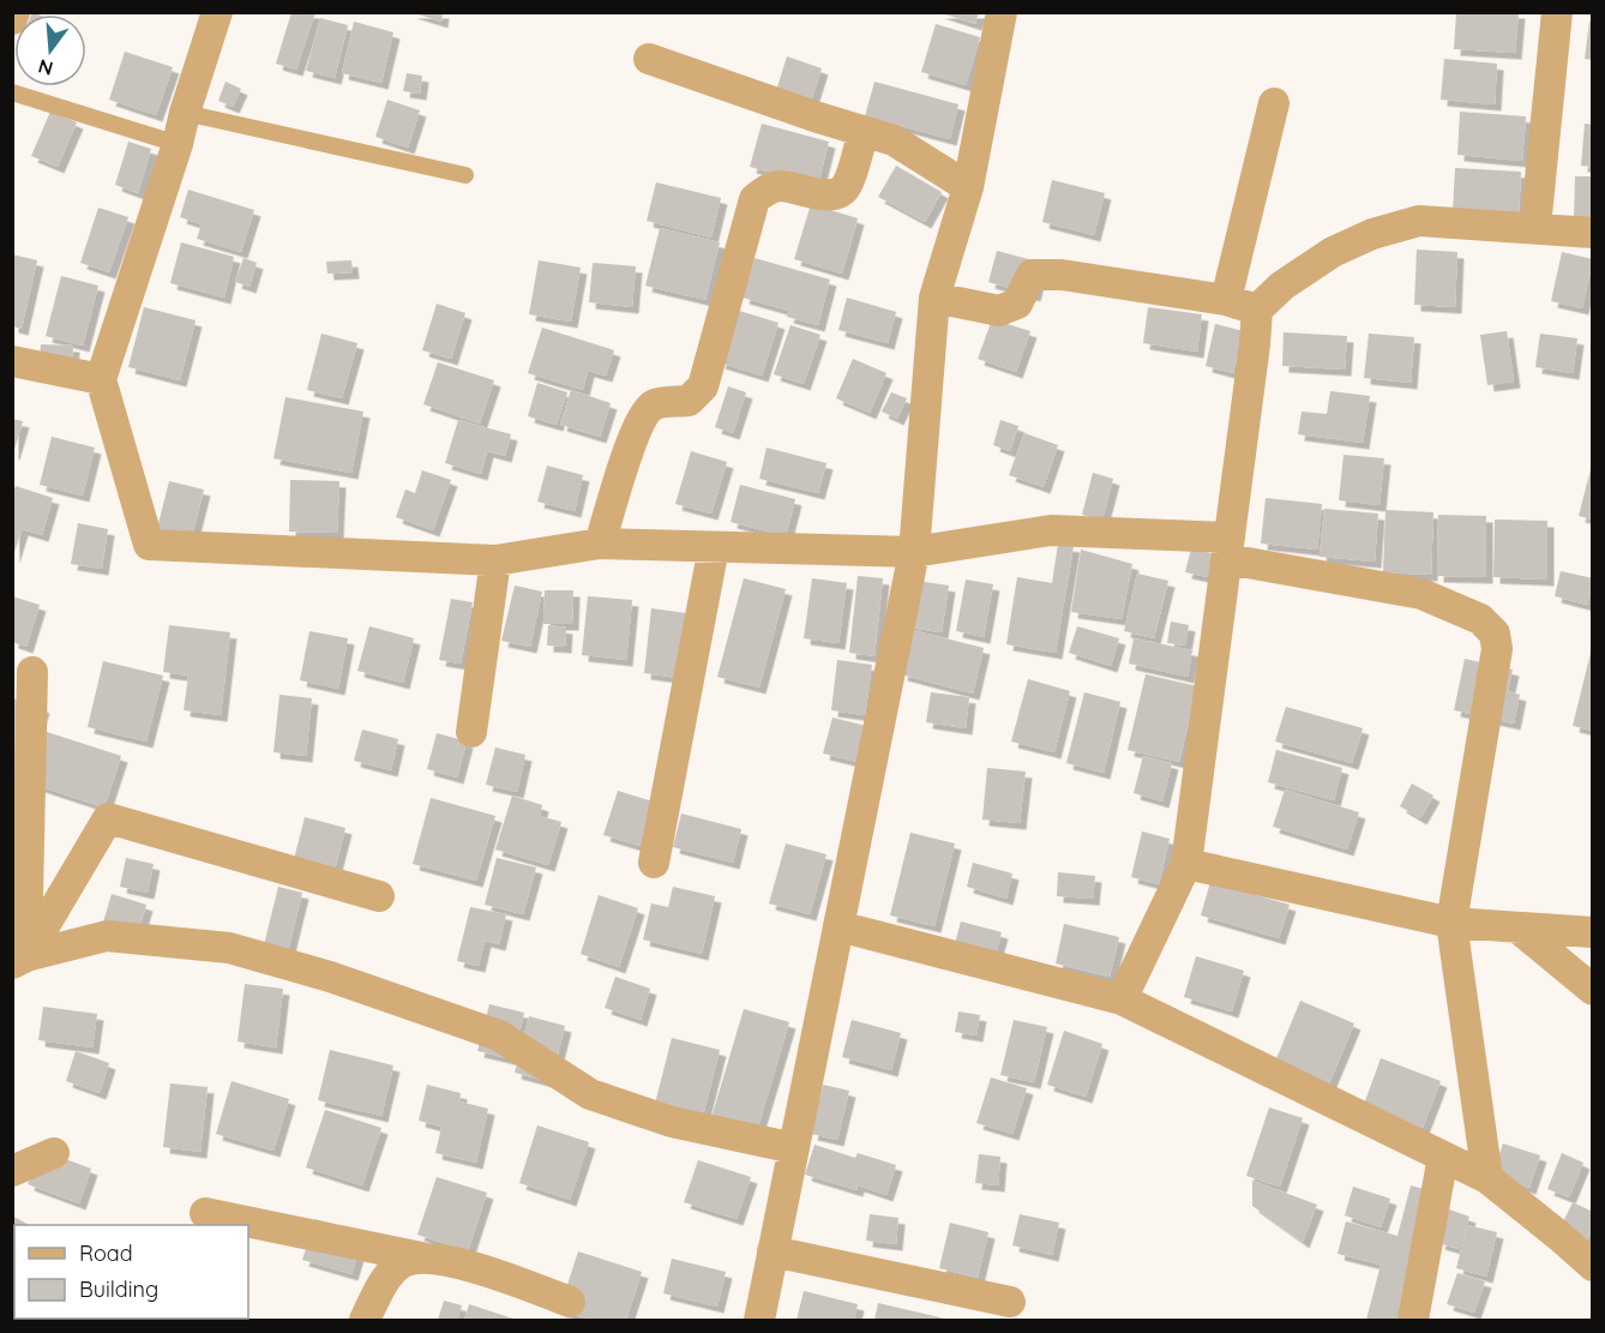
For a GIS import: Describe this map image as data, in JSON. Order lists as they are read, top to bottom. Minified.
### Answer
{"legend":["Road","Building"],"north":"bottom"}
